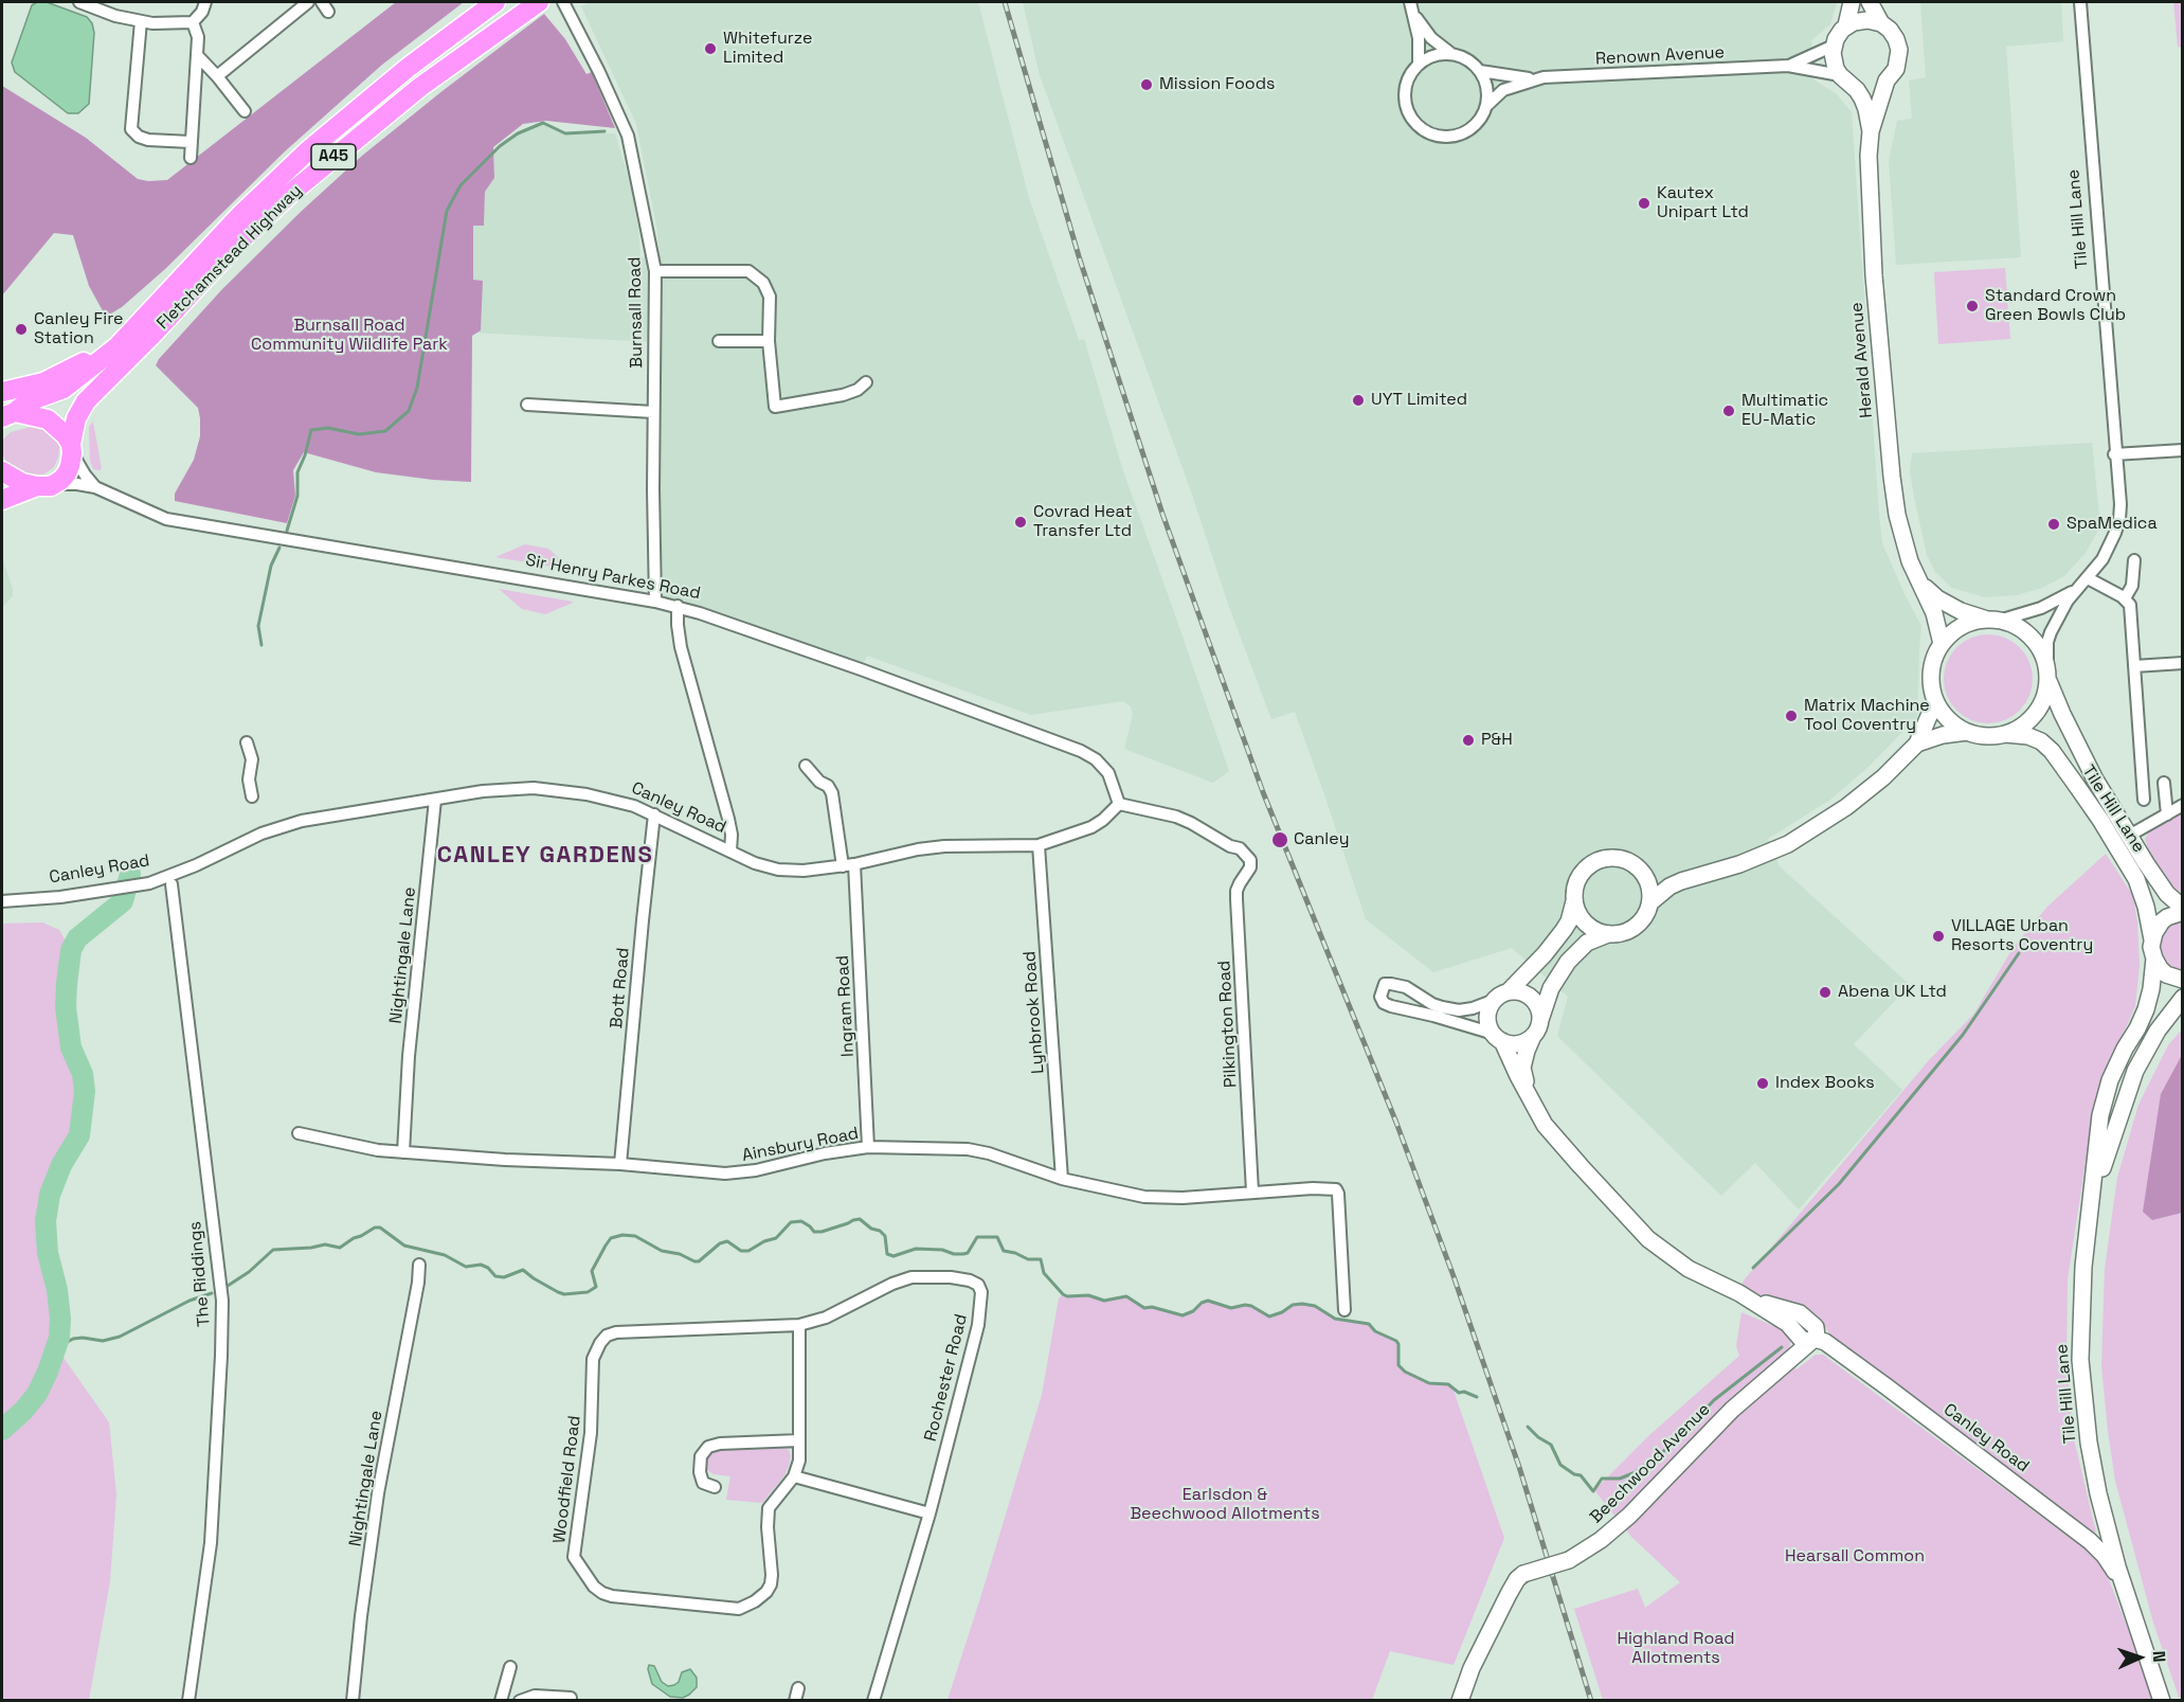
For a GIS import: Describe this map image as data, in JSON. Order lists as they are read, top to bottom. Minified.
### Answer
{"streets":{"highway":["A45","Fletchamstead Highway"],"main road":["Tile Hill Lane","Herald Avenue","Canley Road","Beechwood Avenue"],"street":["Renown Avenue","Burnsall Road","Sir Henry Parkes Road","Nightingale Lane","Bott Road","Ingram Road","Lynbrook Road","Pilkington Road","Ainsbury Road","The Riddings","Rochester Road","Woodfield Road"]},"crossings":[["Renown Avenue","Herald Avenue"],["A45","Fletchamstead Highway"],["A45","Sir Henry Parkes Road"],["Tile Hill Lane","Herald Avenue"],["Tile Hill Lane","Canley Road"],["Fletchamstead Highway","Sir Henry Parkes Road"],["Burnsall Road","Sir Henry Parkes Road"],["Sir Henry Parkes Road","Canley Road"],["Sir Henry Parkes Road","Pilkington Road"],["Canley Road","Nightingale Lane"],["Canley Road","Bott Road"],["Canley Road","Ingram Road"],["Canley Road","Lynbrook Road"],["Canley Road","Pilkington Road"],["Canley Road","Beechwood Avenue"],["Nightingale Lane","Ainsbury Road"],["Bott Road","Ainsbury Road"],["Ingram Road","Ainsbury Road"],["Lynbrook Road","Ainsbury Road"],["Pilkington Road","Ainsbury Road"],["Rochester Road","Woodfield Road"]],"districts":["CANLEY GARDENS"],"parks":["Burnsall Road Community Wildlife Park","Earlsdon & Beechwood Allotments","Hearsall Common","Highland Road Allotments"],"places":["Whitefurze Limited","Mission Foods","Kautex Unipart Ltd","Standard Crown Green Bowls Club","Canley Fire Station","UYT Limited","Multimatic EU-Matic","Covrad Heat Transfer Ltd","SpaMedica","Matrix Machine Tool Coventry","P&H","Canley","VILLAGE Urban Resorts Coventry","Abena UK Ltd","Index Books"],"north":"right"}
